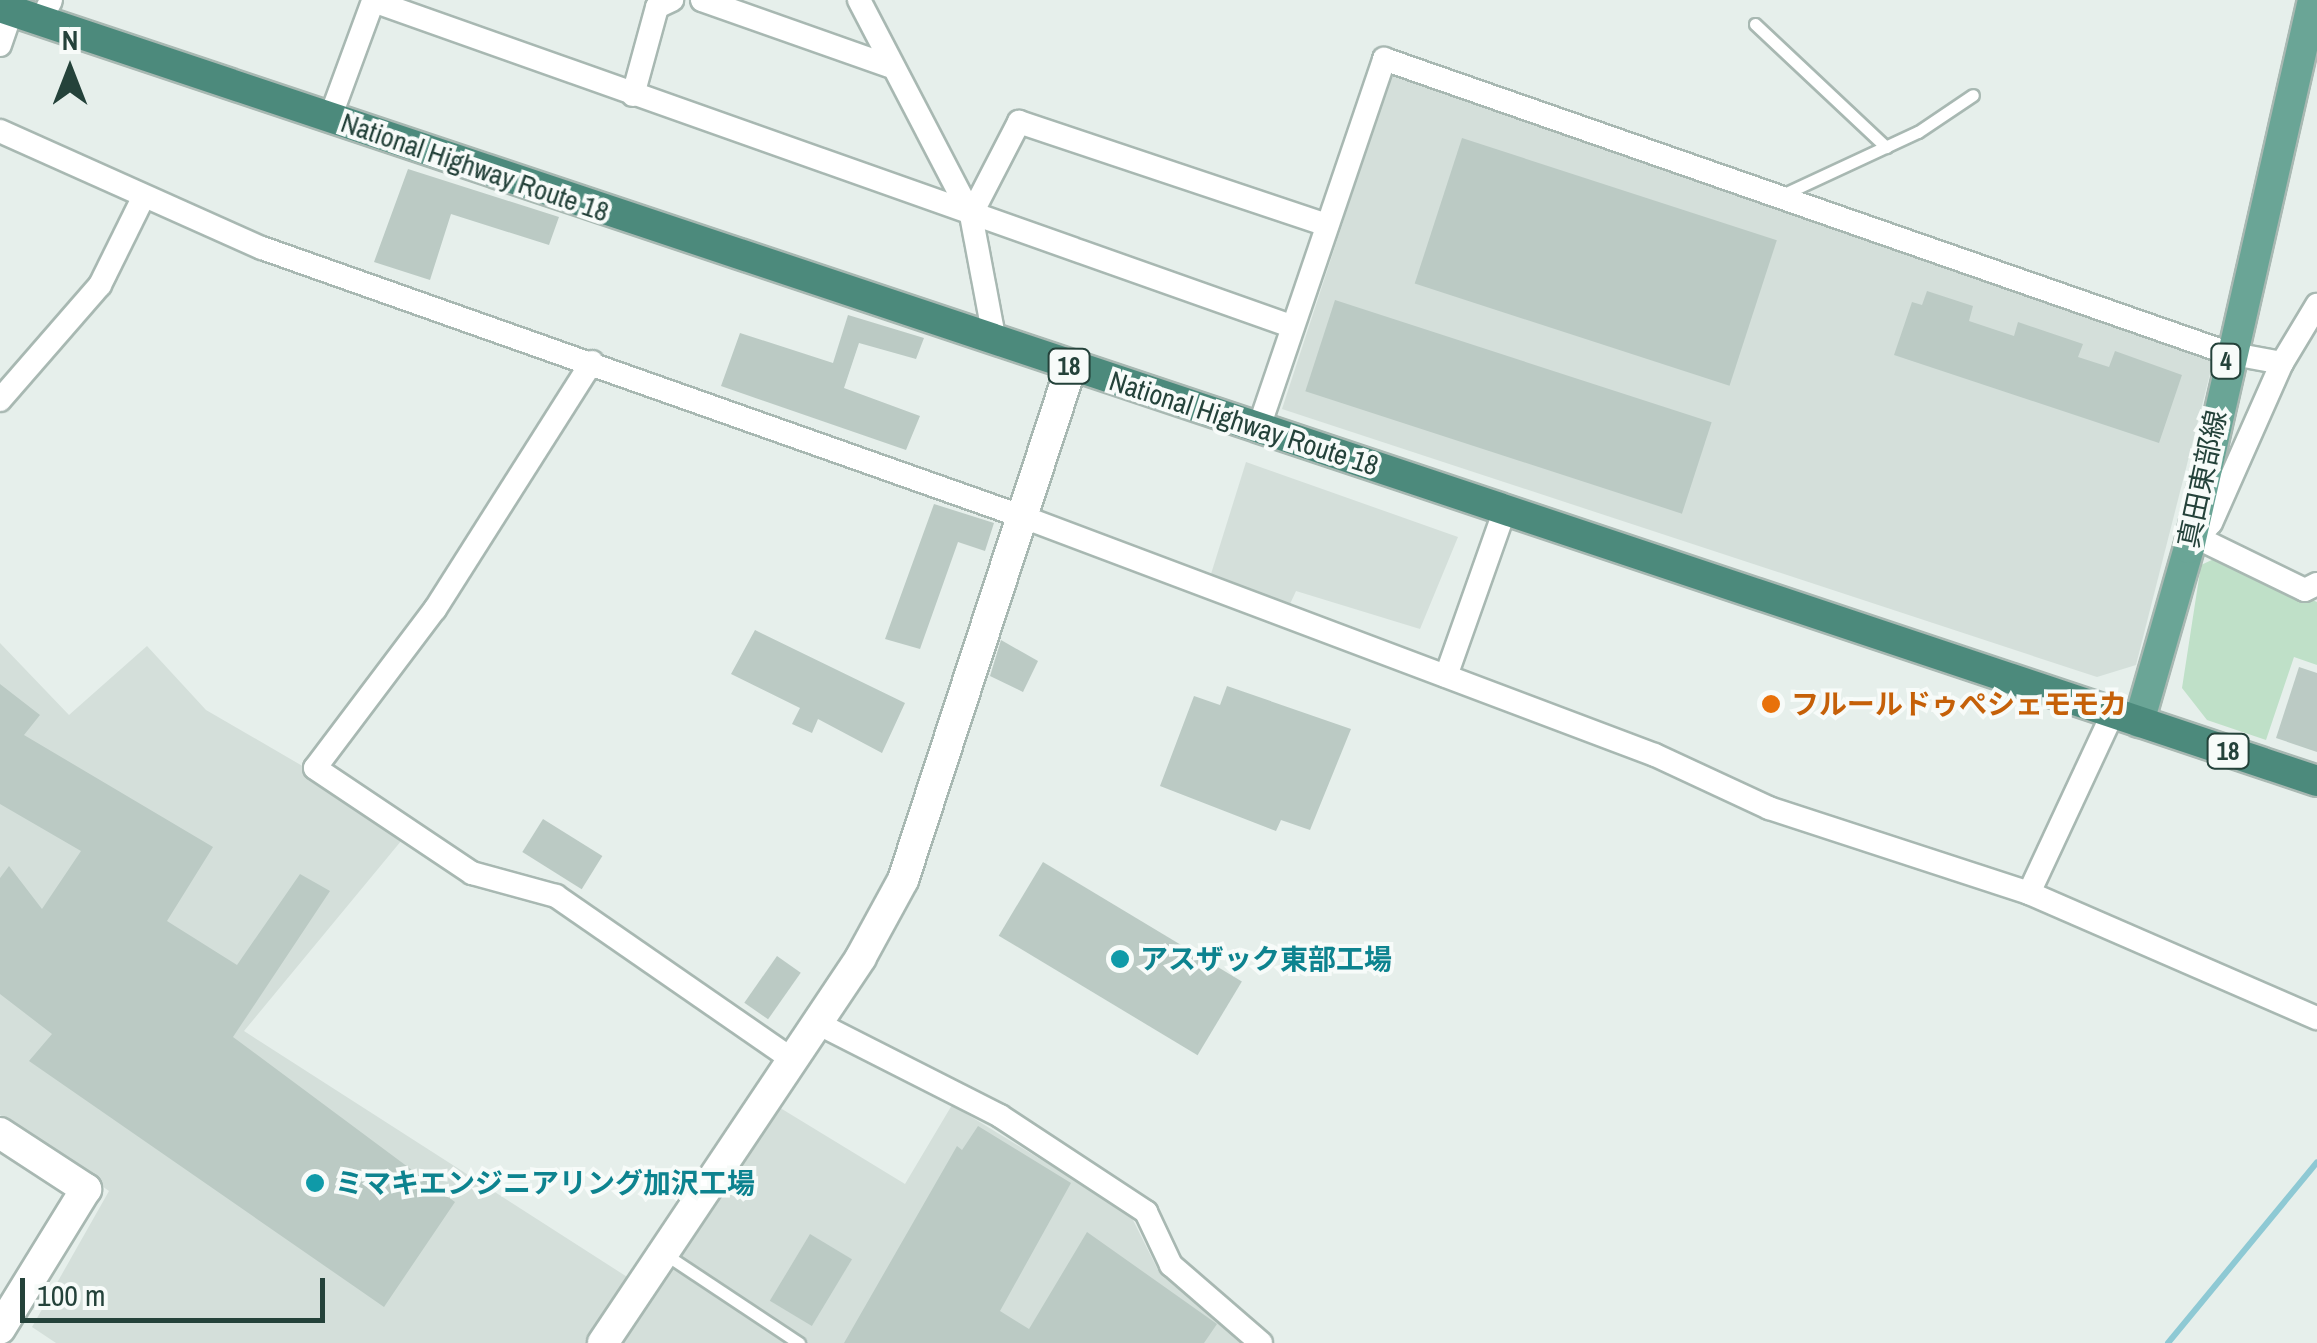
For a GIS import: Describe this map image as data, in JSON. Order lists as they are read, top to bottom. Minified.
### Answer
{"streets":{"highway":["National Highway Route 18","18"],"main road":["4","真田東部線"]},"crossings":[["National Highway Route 18","真田東部線"]],"places":["フルールドゥぺシェモモカ","アスザック東部工場","ミマキエンジニアリング加沢工場"],"scale_bar":"100 m","north":"top"}
